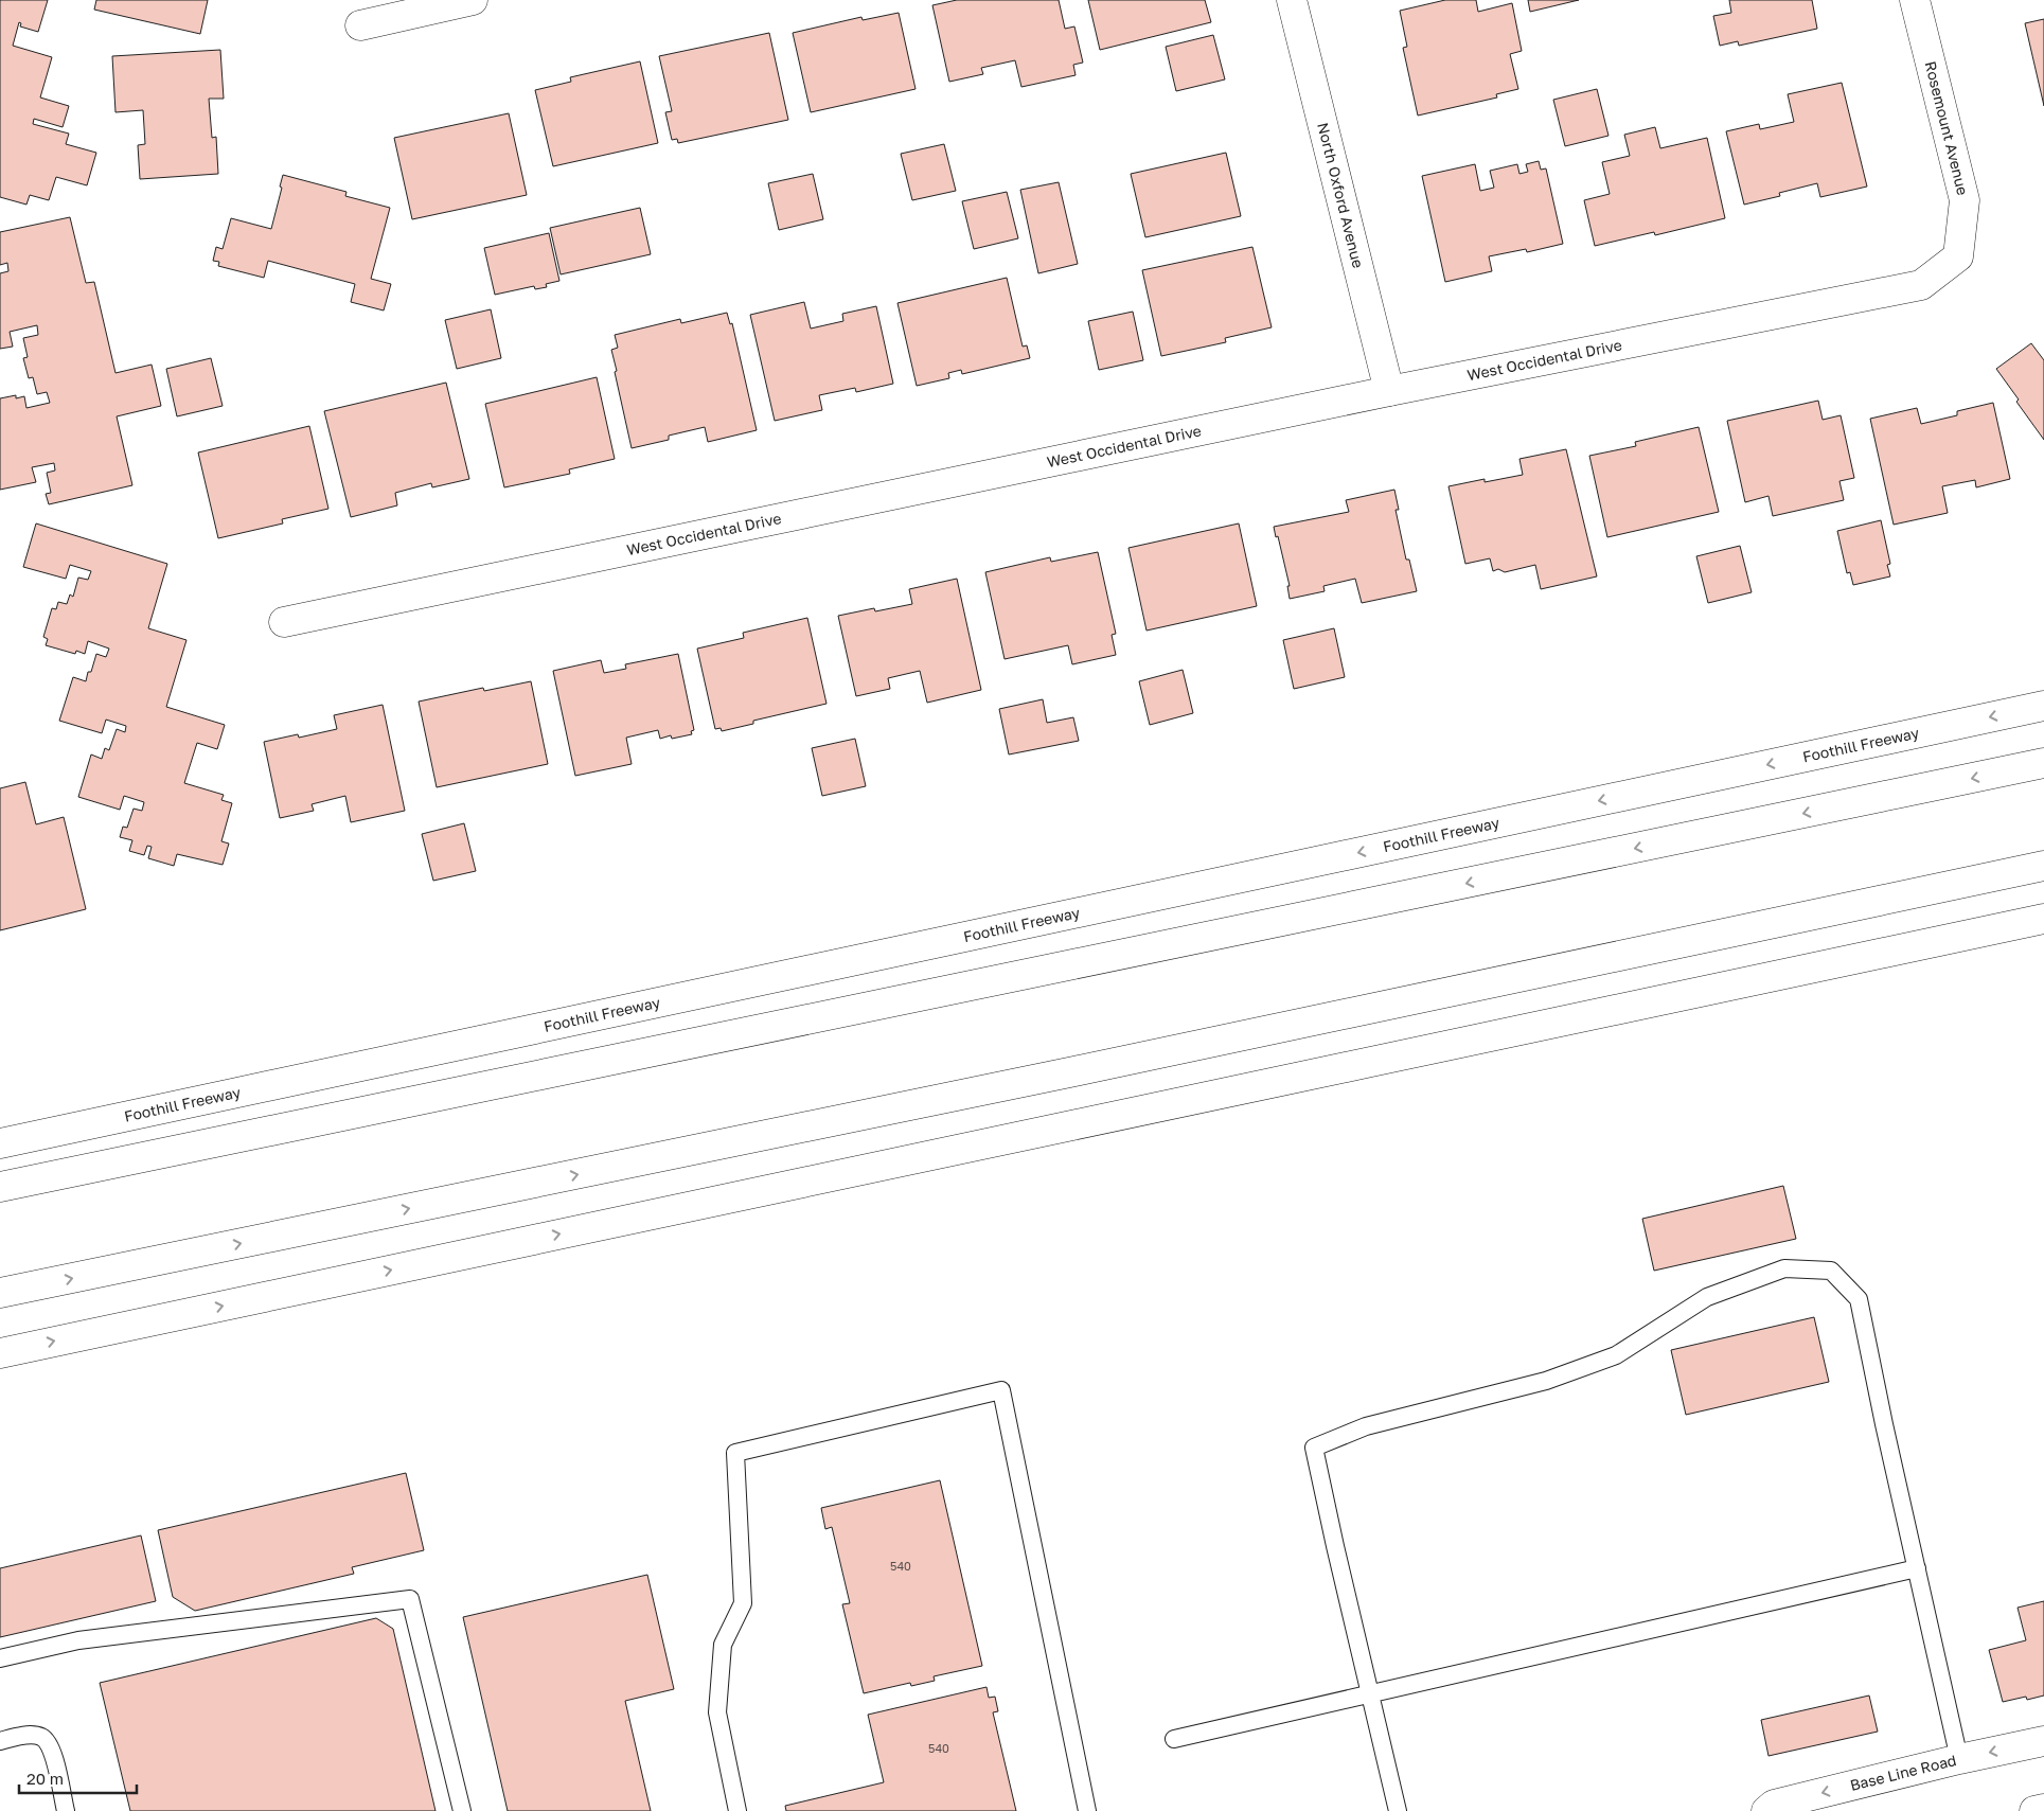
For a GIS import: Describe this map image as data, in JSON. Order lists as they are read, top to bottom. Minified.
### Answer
{"streets":{"main road":["Rosemount Avenue","North Oxford Avenue","West Occidental Drive","Foothill Freeway","Base Line Road"]},"crossings":[["Rosemount Avenue","West Occidental Drive"],["North Oxford Avenue","West Occidental Drive"]],"one_way":["Base Line Road"],"house_numbers":["540","540"],"scale_bar":"20 m"}
